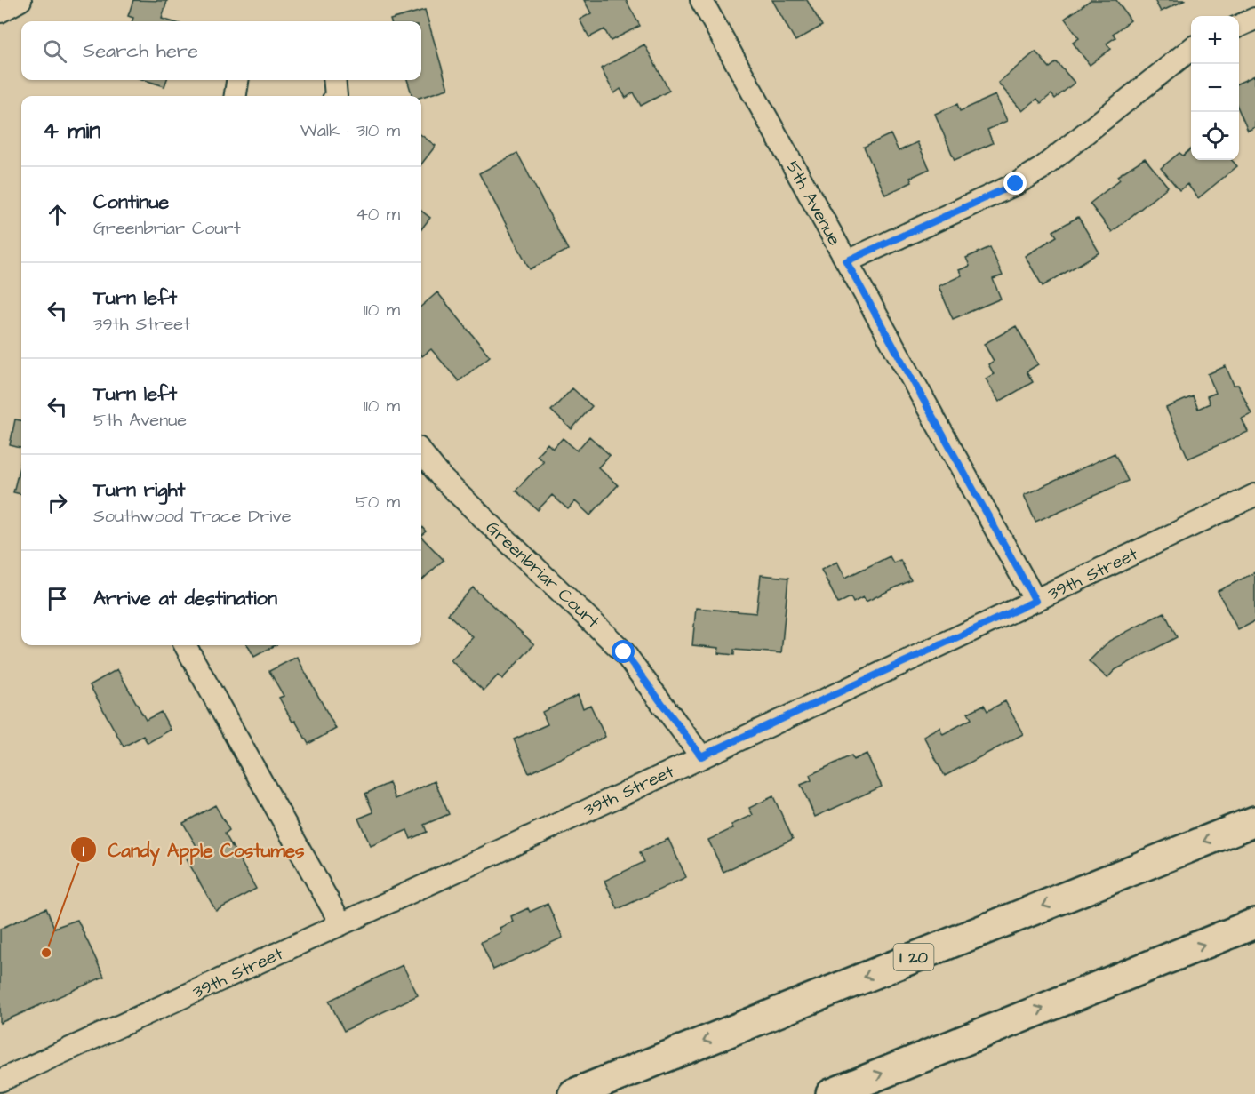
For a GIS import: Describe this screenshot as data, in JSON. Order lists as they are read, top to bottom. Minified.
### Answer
{"streets":{"highway":["I 20"],"street":["5th Avenue","39th Street","Greenbriar Court"]},"crossings":[["5th Avenue","39th Street"],["39th Street","Greenbriar Court"]],"places":["Candy Apple Costumes"],"page":{"map_buttons":["+","−"],"search":"Search here","heading":["4 min","Walk · 310 m"],"list":[["Continue","Greenbriar Court","40 m"],["Turn left","39th Street","110 m"],["Turn left","5th Avenue","110 m"],["Turn right","Southwood Trace Drive","50 m"],"Arrive at destination"]}}
